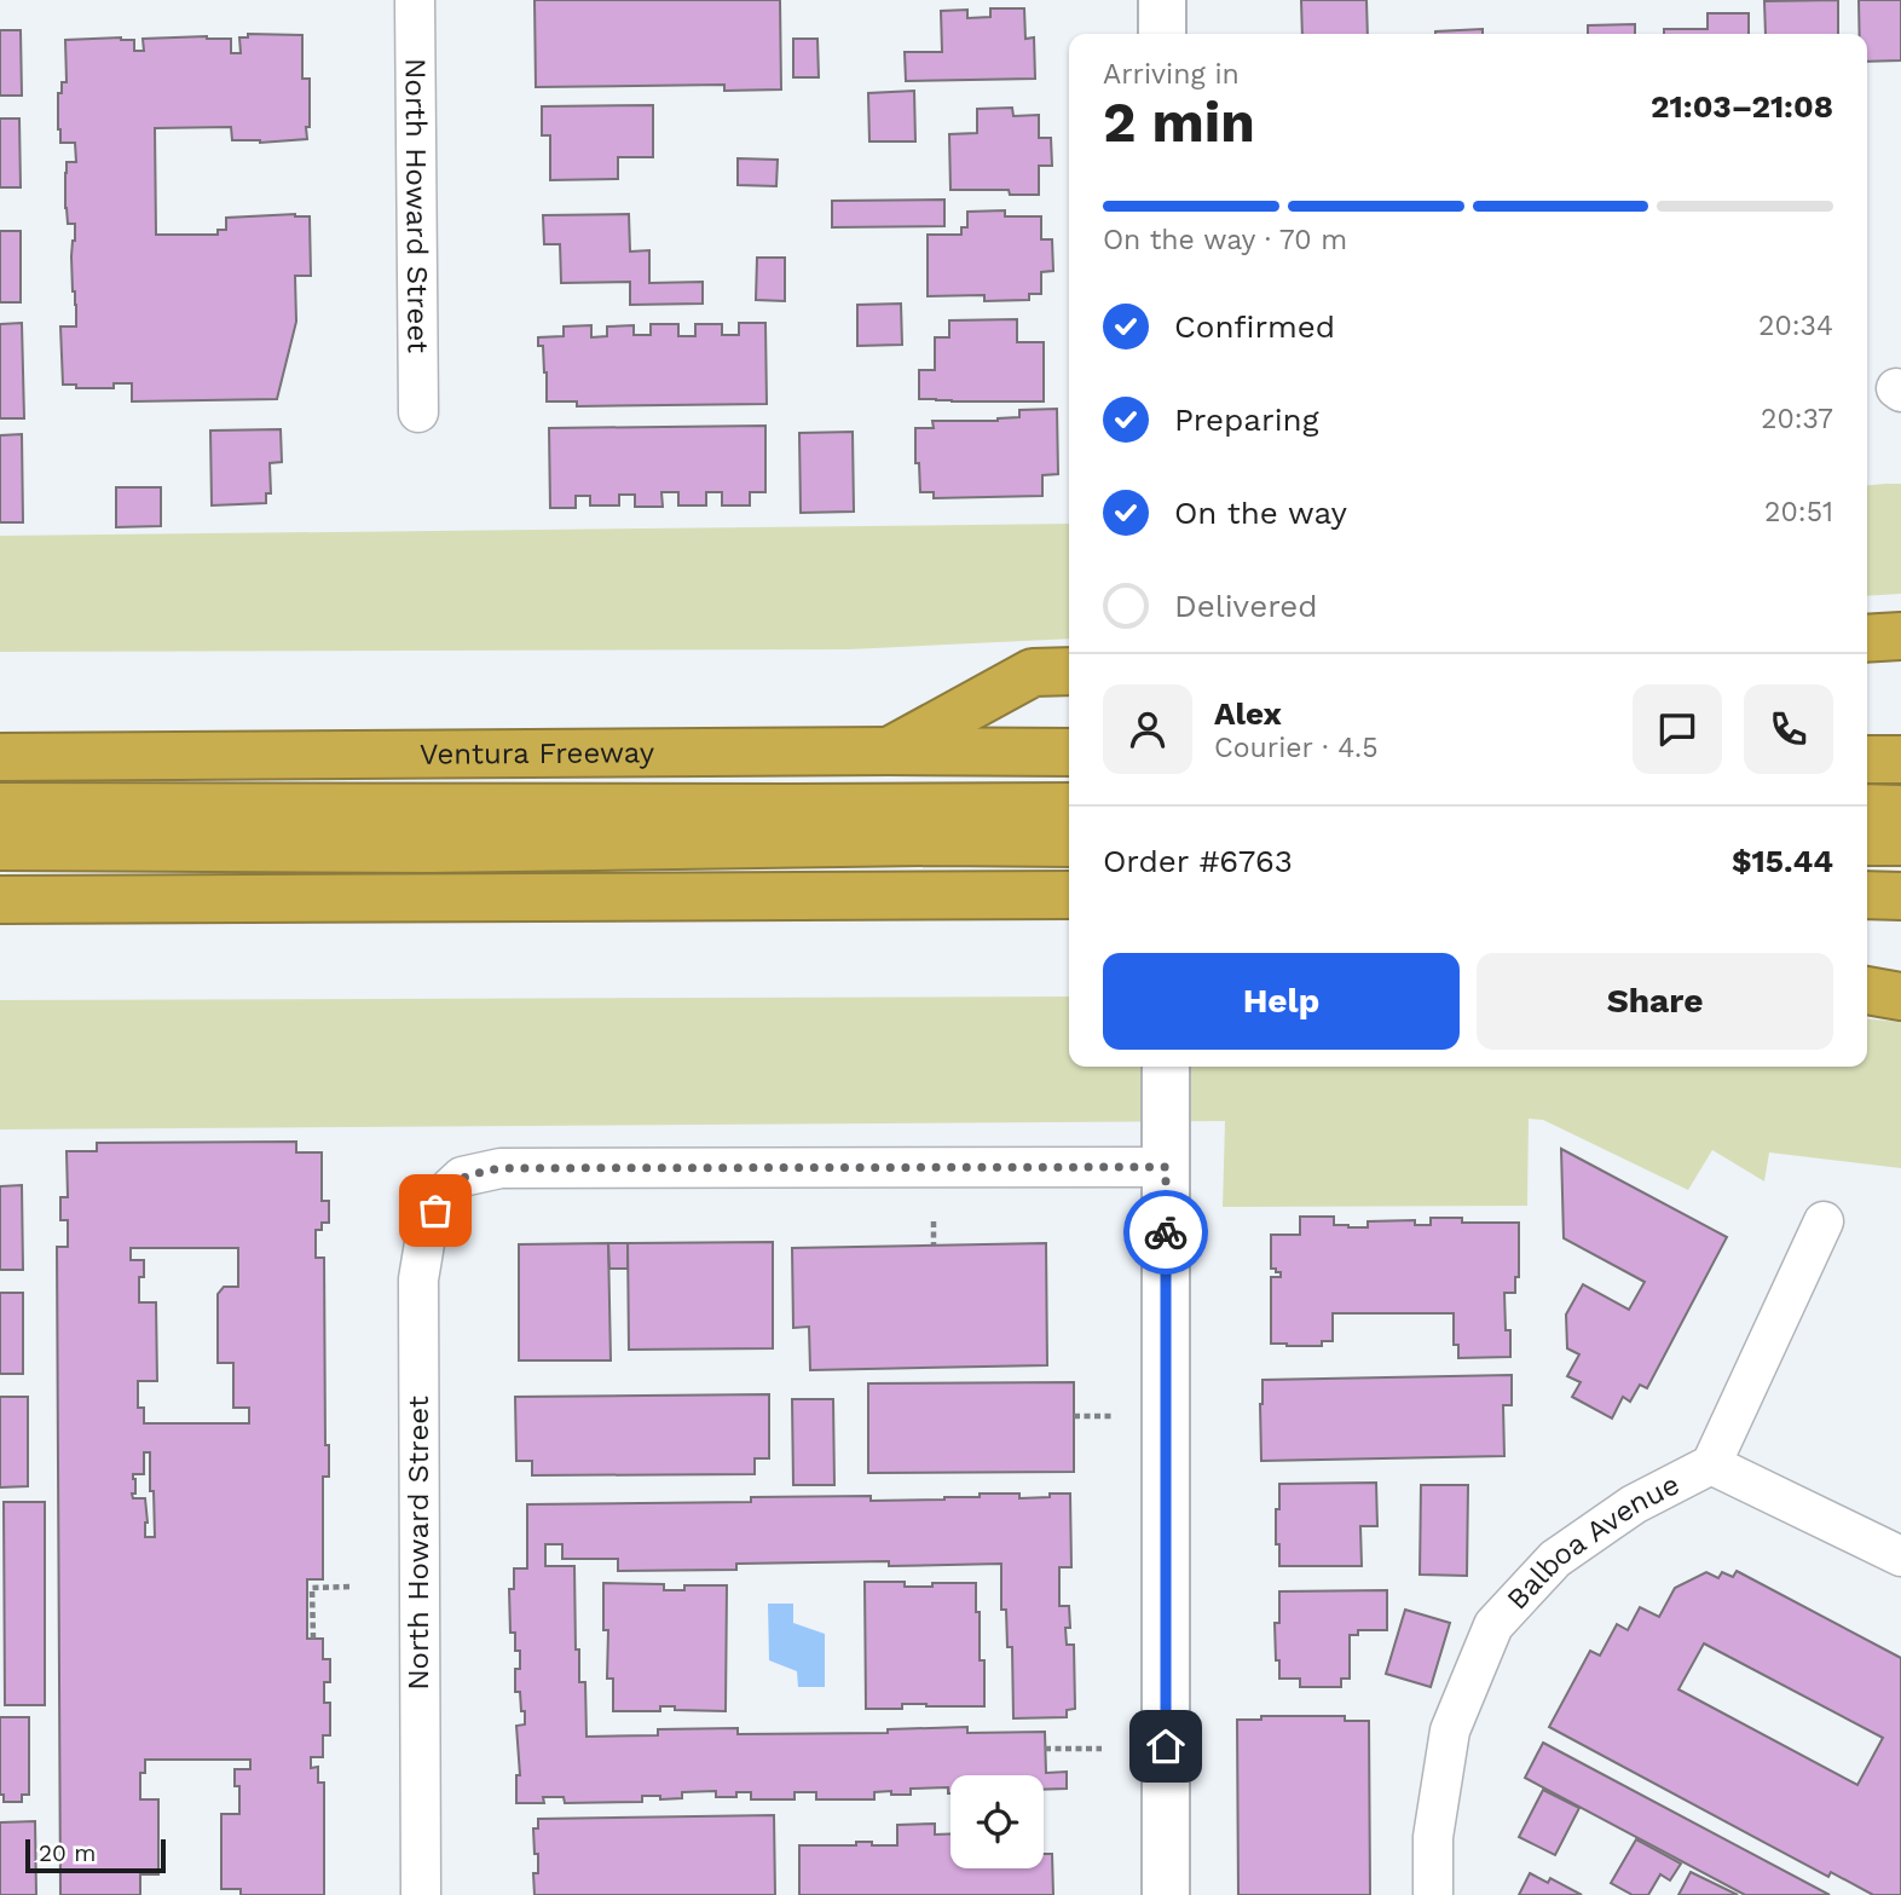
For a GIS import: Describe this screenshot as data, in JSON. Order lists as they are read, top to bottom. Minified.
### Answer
{"streets":{"highway":["Ventura Freeway"],"street":["North Howard Street","Balboa Avenue"]},"scale_bar":"20 m","page":{"heading":["2 min","Arriving in","21:03–21:08"],"panel":["Alex","Courier · 4.5","Order #6763","$15.44"],"bar":"On the way · 70 m","list":[["Confirmed","20:34"],["Preparing","20:37"],["On the way","20:51"],"Delivered"],"buttons":["Help","Share"],"scale":"20 m"}}
